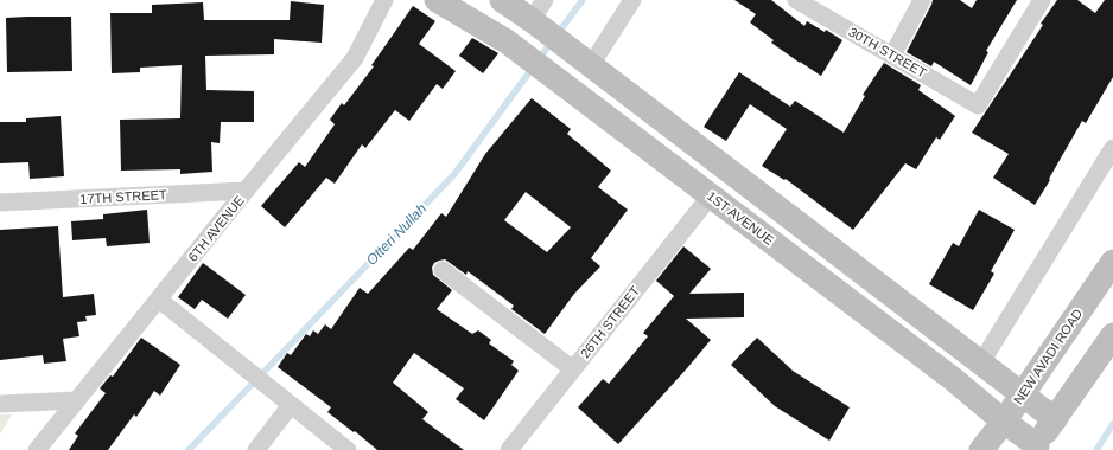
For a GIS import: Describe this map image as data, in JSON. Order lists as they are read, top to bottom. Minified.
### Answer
{"streets":{"street":["30TH STREET","17TH STREET","1ST AVENUE","6TH AVENUE","26TH STREET","NEW AVADI ROAD"]},"crossings":[["17TH STREET","6TH AVENUE"],["1ST AVENUE","26TH STREET"],["1ST AVENUE","NEW AVADI ROAD"]],"water":["Otteri Nullah"]}
